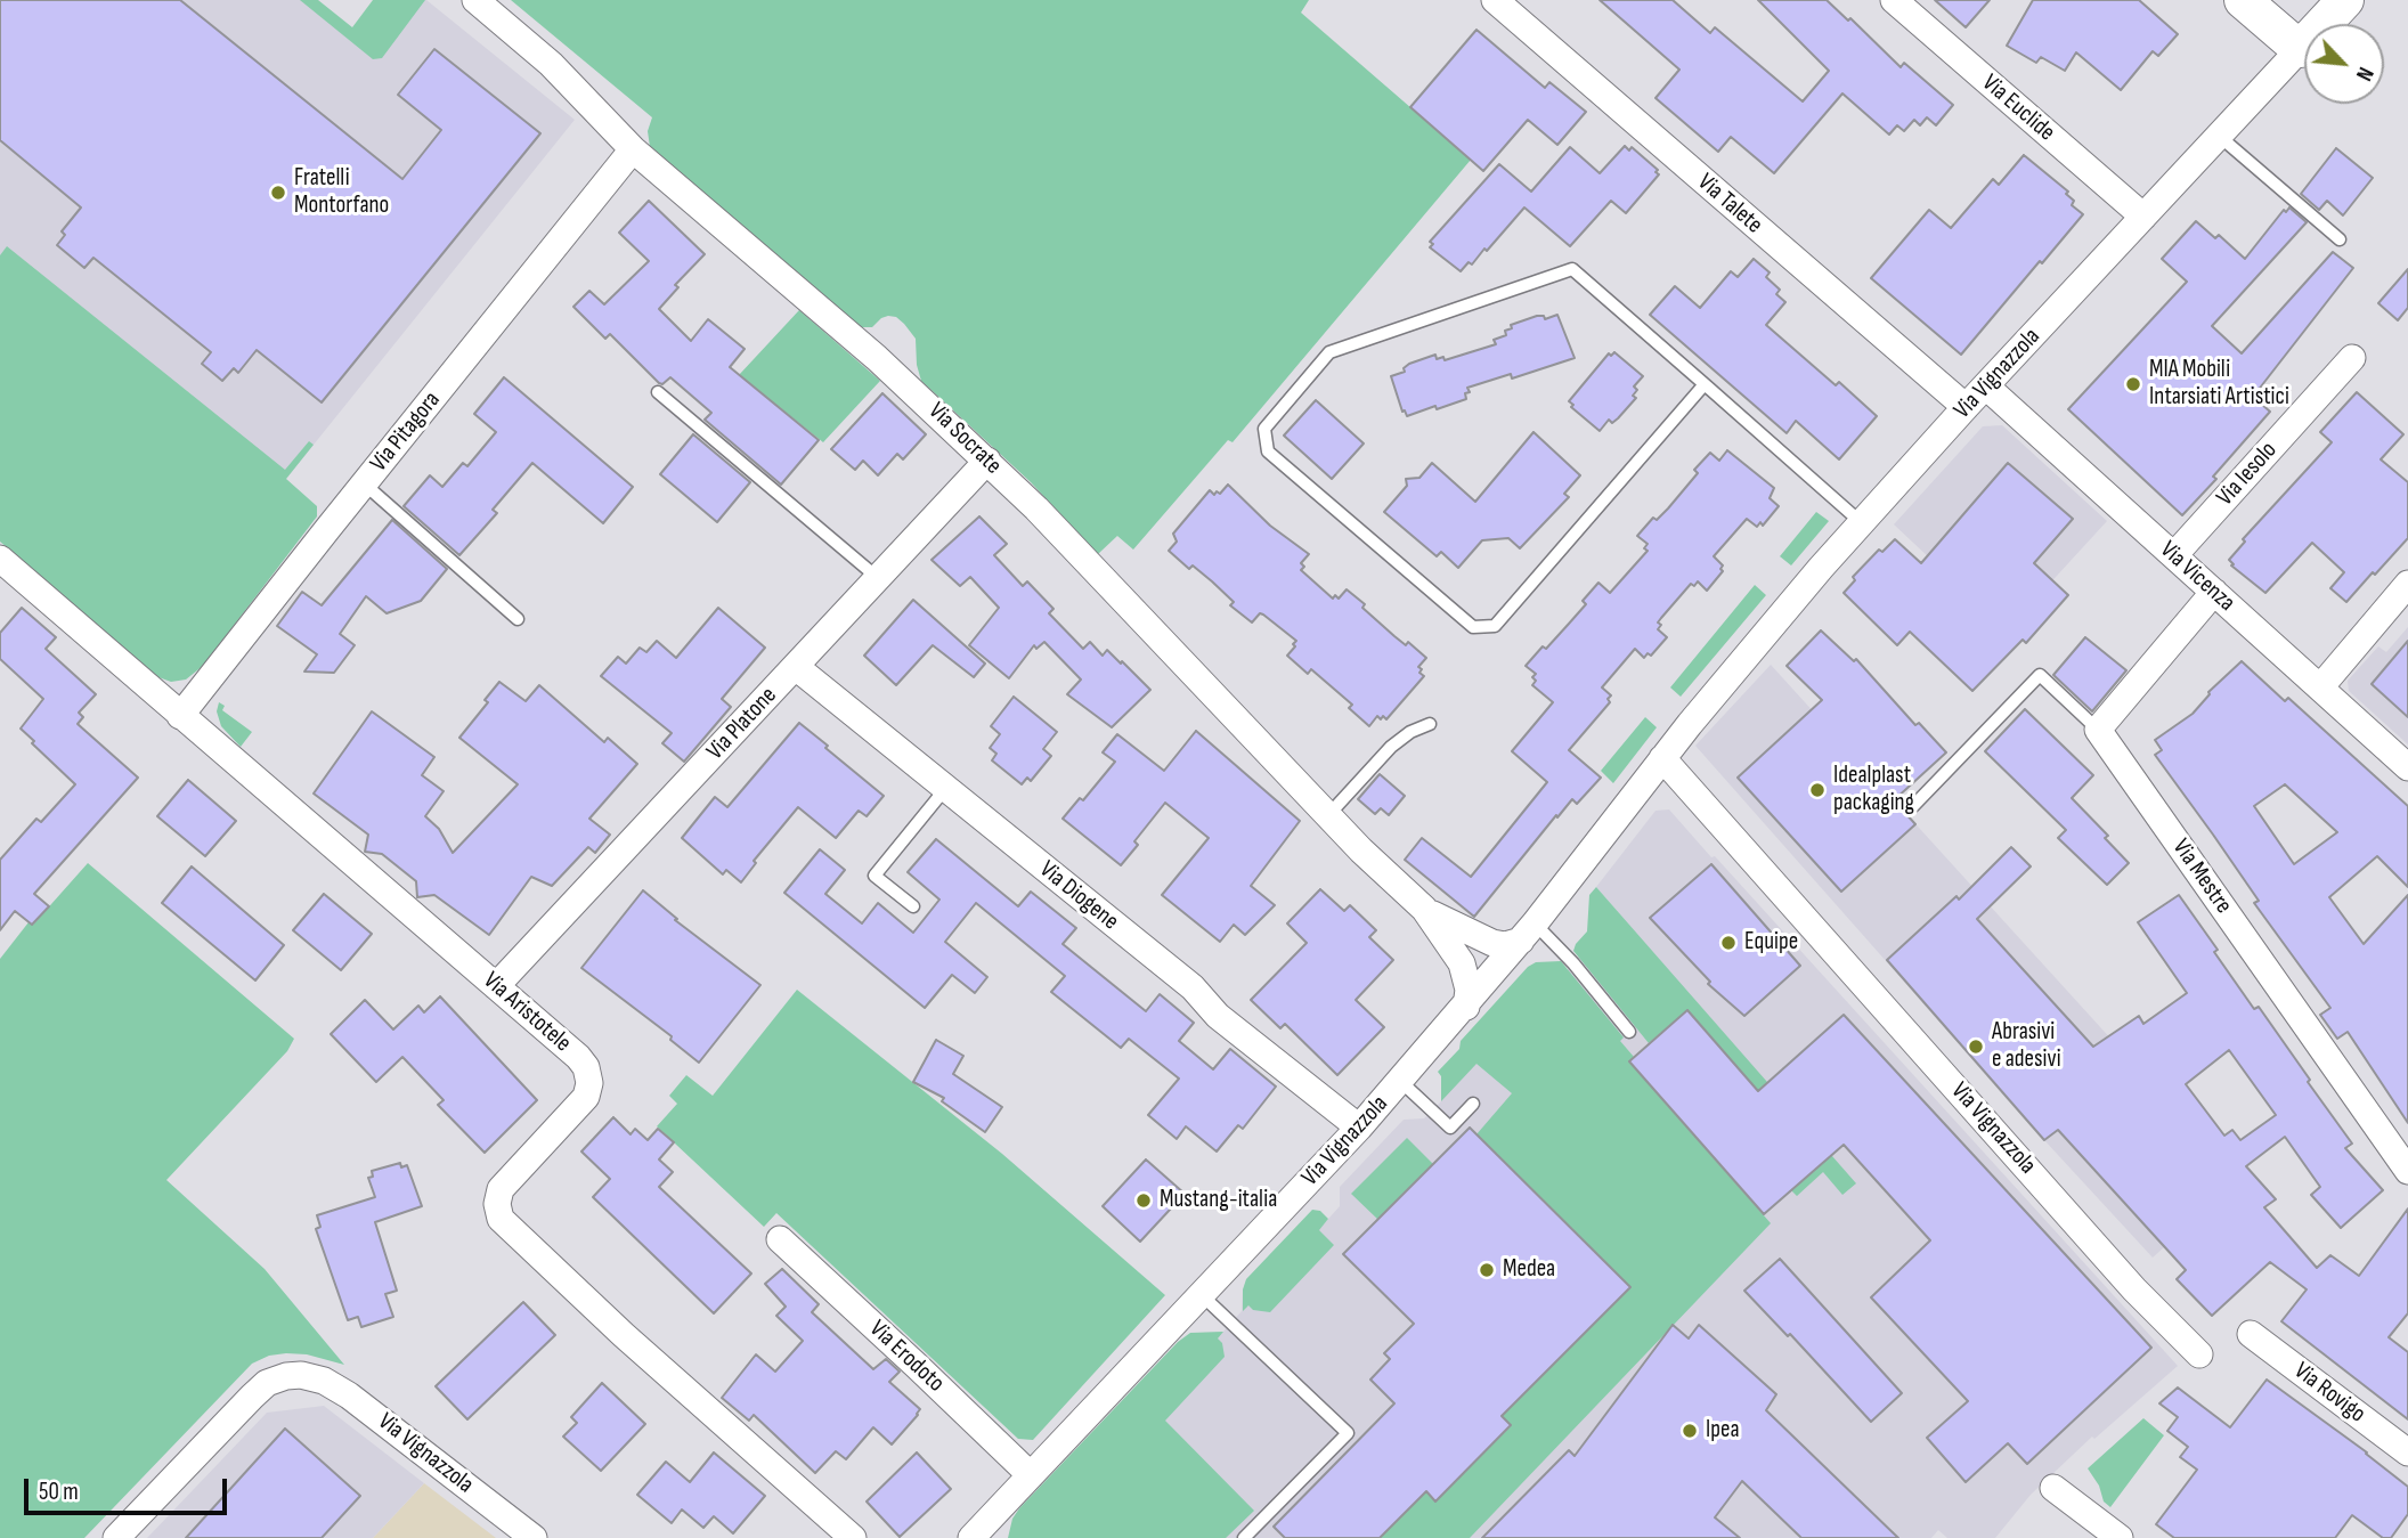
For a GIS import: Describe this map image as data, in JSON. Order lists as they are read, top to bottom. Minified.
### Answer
{"streets":{"street":["Via Euclide","Via Talete","Via Vignazzola","Via Pitagora","Via Socrate","Via Iesolo","Via Vicenza","Via Platone","Via Mestre","Via Diogene","Via Aristotele","Via Erodoto","Via Rovigo"]},"crossings":[["Via Euclide","Via Vignazzola"],["Via Talete","Via Vignazzola"],["Via Vignazzola","Via Socrate"],["Via Vignazzola","Via Vicenza"],["Via Vignazzola","Via Diogene"],["Via Vignazzola","Via Erodoto"],["Via Pitagora","Via Socrate"],["Via Pitagora","Via Aristotele"],["Via Socrate","Via Platone"],["Via Iesolo","Via Vicenza"],["Via Platone","Via Diogene"],["Via Platone","Via Aristotele"]],"places":["Fratelli Montorfano","MIA Mobili Intarsiati Artistici","Idealplast packaging","Equipe","Abrasivi e adesivi","Mustang-italia","Medea","Ipea"],"scale_bar":"50 m","north":"bottom right"}
